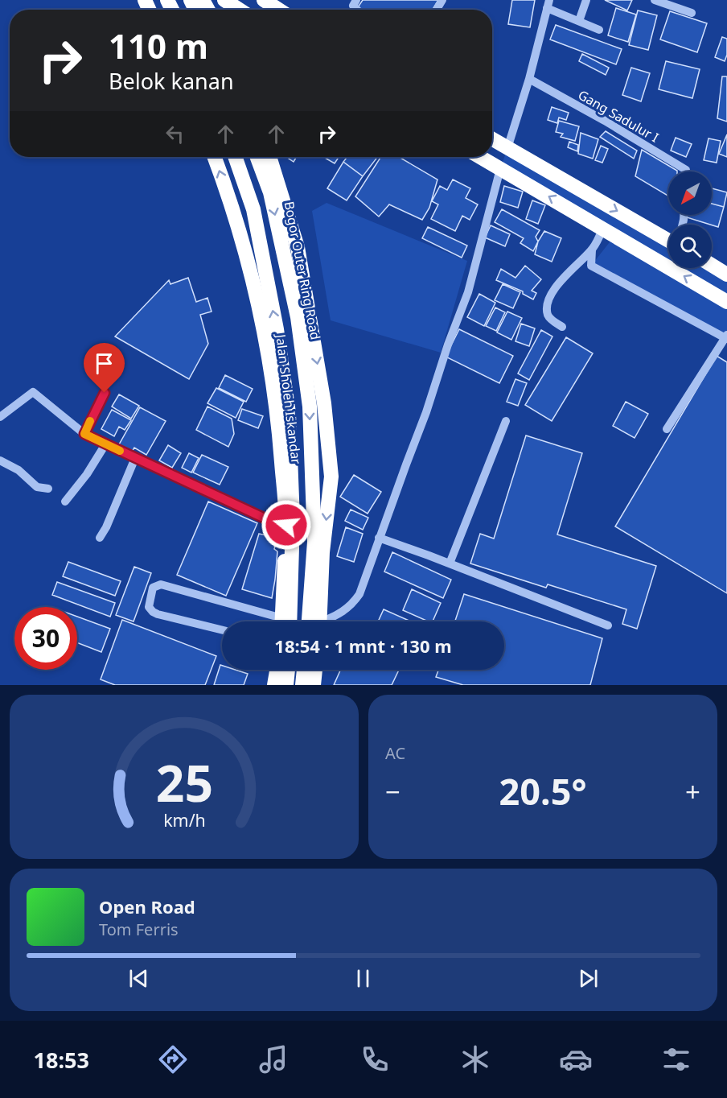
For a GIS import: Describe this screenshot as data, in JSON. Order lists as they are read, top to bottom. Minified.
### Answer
{"streets":{"highway":["Bogor Outer Ring Road","Jalan Sholeh Iskandar"],"street":["Gang Sadulur I"]},"north":"bottom left","page":{"turn":["110 m","Belok kanan"],"limit":"30","trip":"18:54 · 1 mnt · 130 m","tile":"AC","heat":["−","20.5°","+"],"song":["Open Road","Tom Ferris"],"tabs":"18:53","gauge":["25","km/h"]}}
